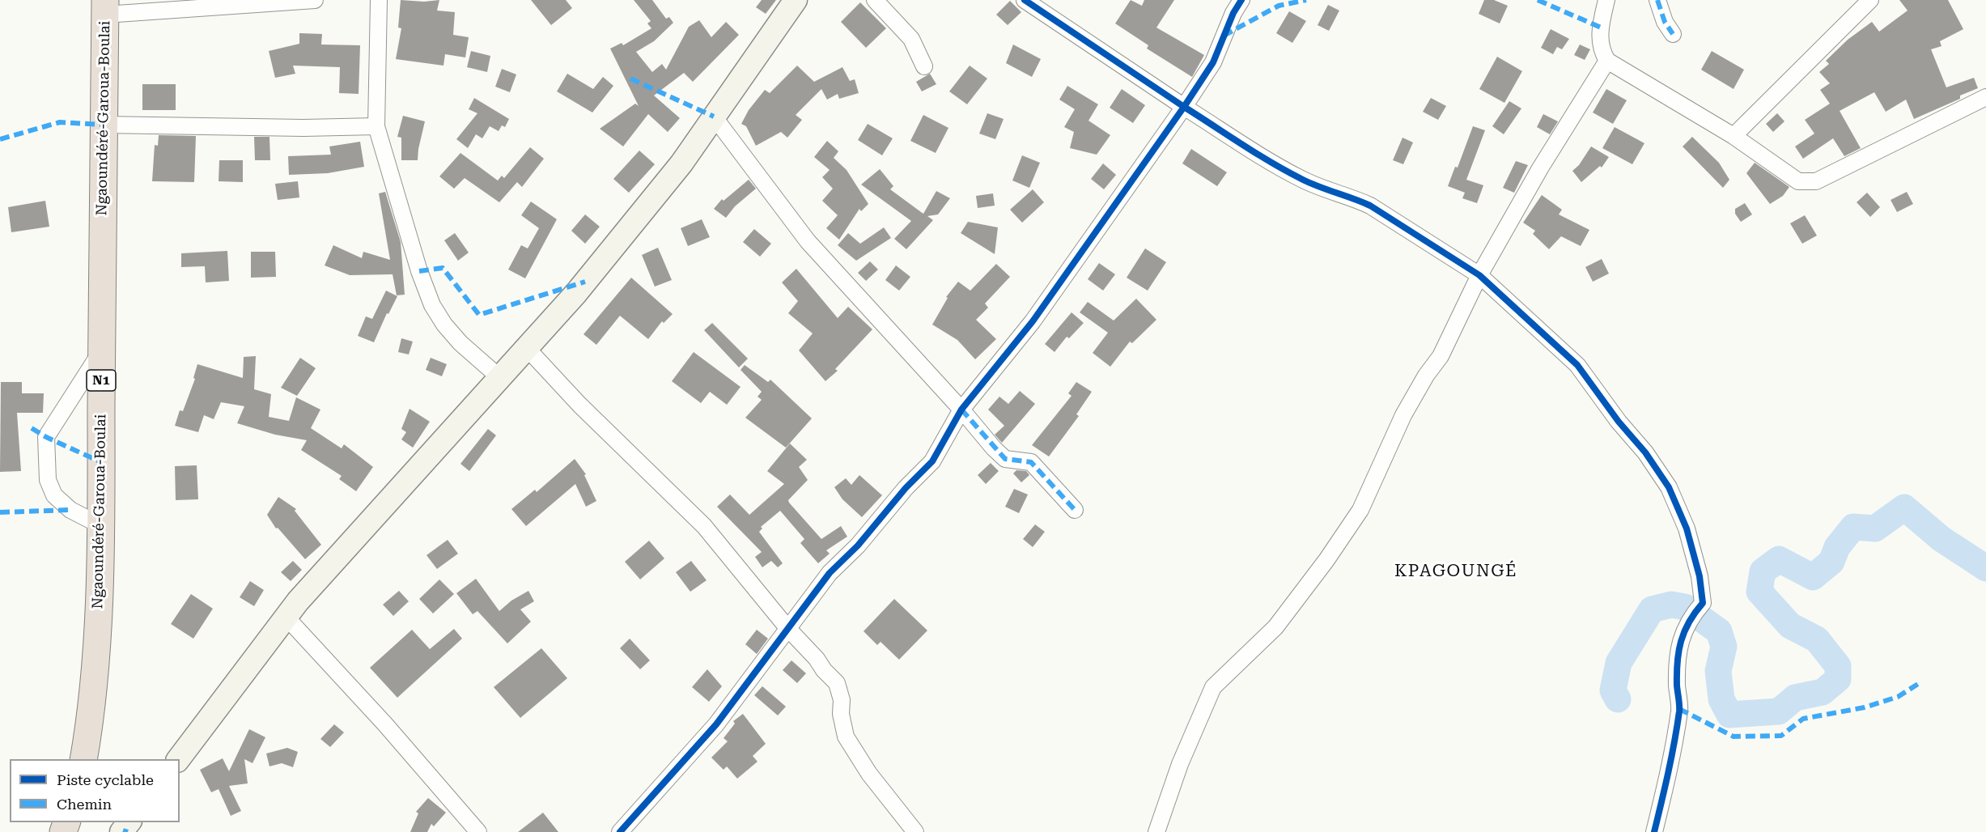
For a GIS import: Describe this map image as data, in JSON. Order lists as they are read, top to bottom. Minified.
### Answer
{"streets":{"highway":["Ngaoundéré-Garoua-Boulai","N1"]},"districts":["KPAGOUNGÉ"],"legend":["Piste cyclable","Chemin"]}
